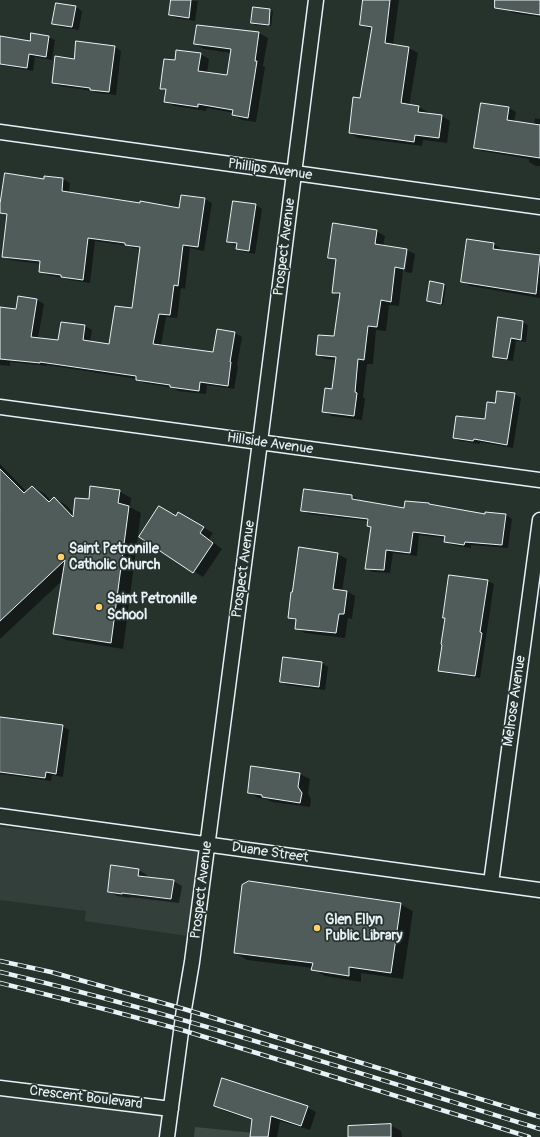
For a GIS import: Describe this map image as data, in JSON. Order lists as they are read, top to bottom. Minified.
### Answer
{"streets":{"street":["Phillips Avenue","Prospect Avenue","Hillside Avenue","Melrose Avenue","Duane Street","Crescent Boulevard"]},"crossings":[["Phillips Avenue","Prospect Avenue"],["Prospect Avenue","Hillside Avenue"],["Prospect Avenue","Duane Street"],["Prospect Avenue","Crescent Boulevard"],["Melrose Avenue","Duane Street"]],"places":["Saint Petronille Catholic Church","Saint Petronille School","Glen Ellyn Public Library"]}
